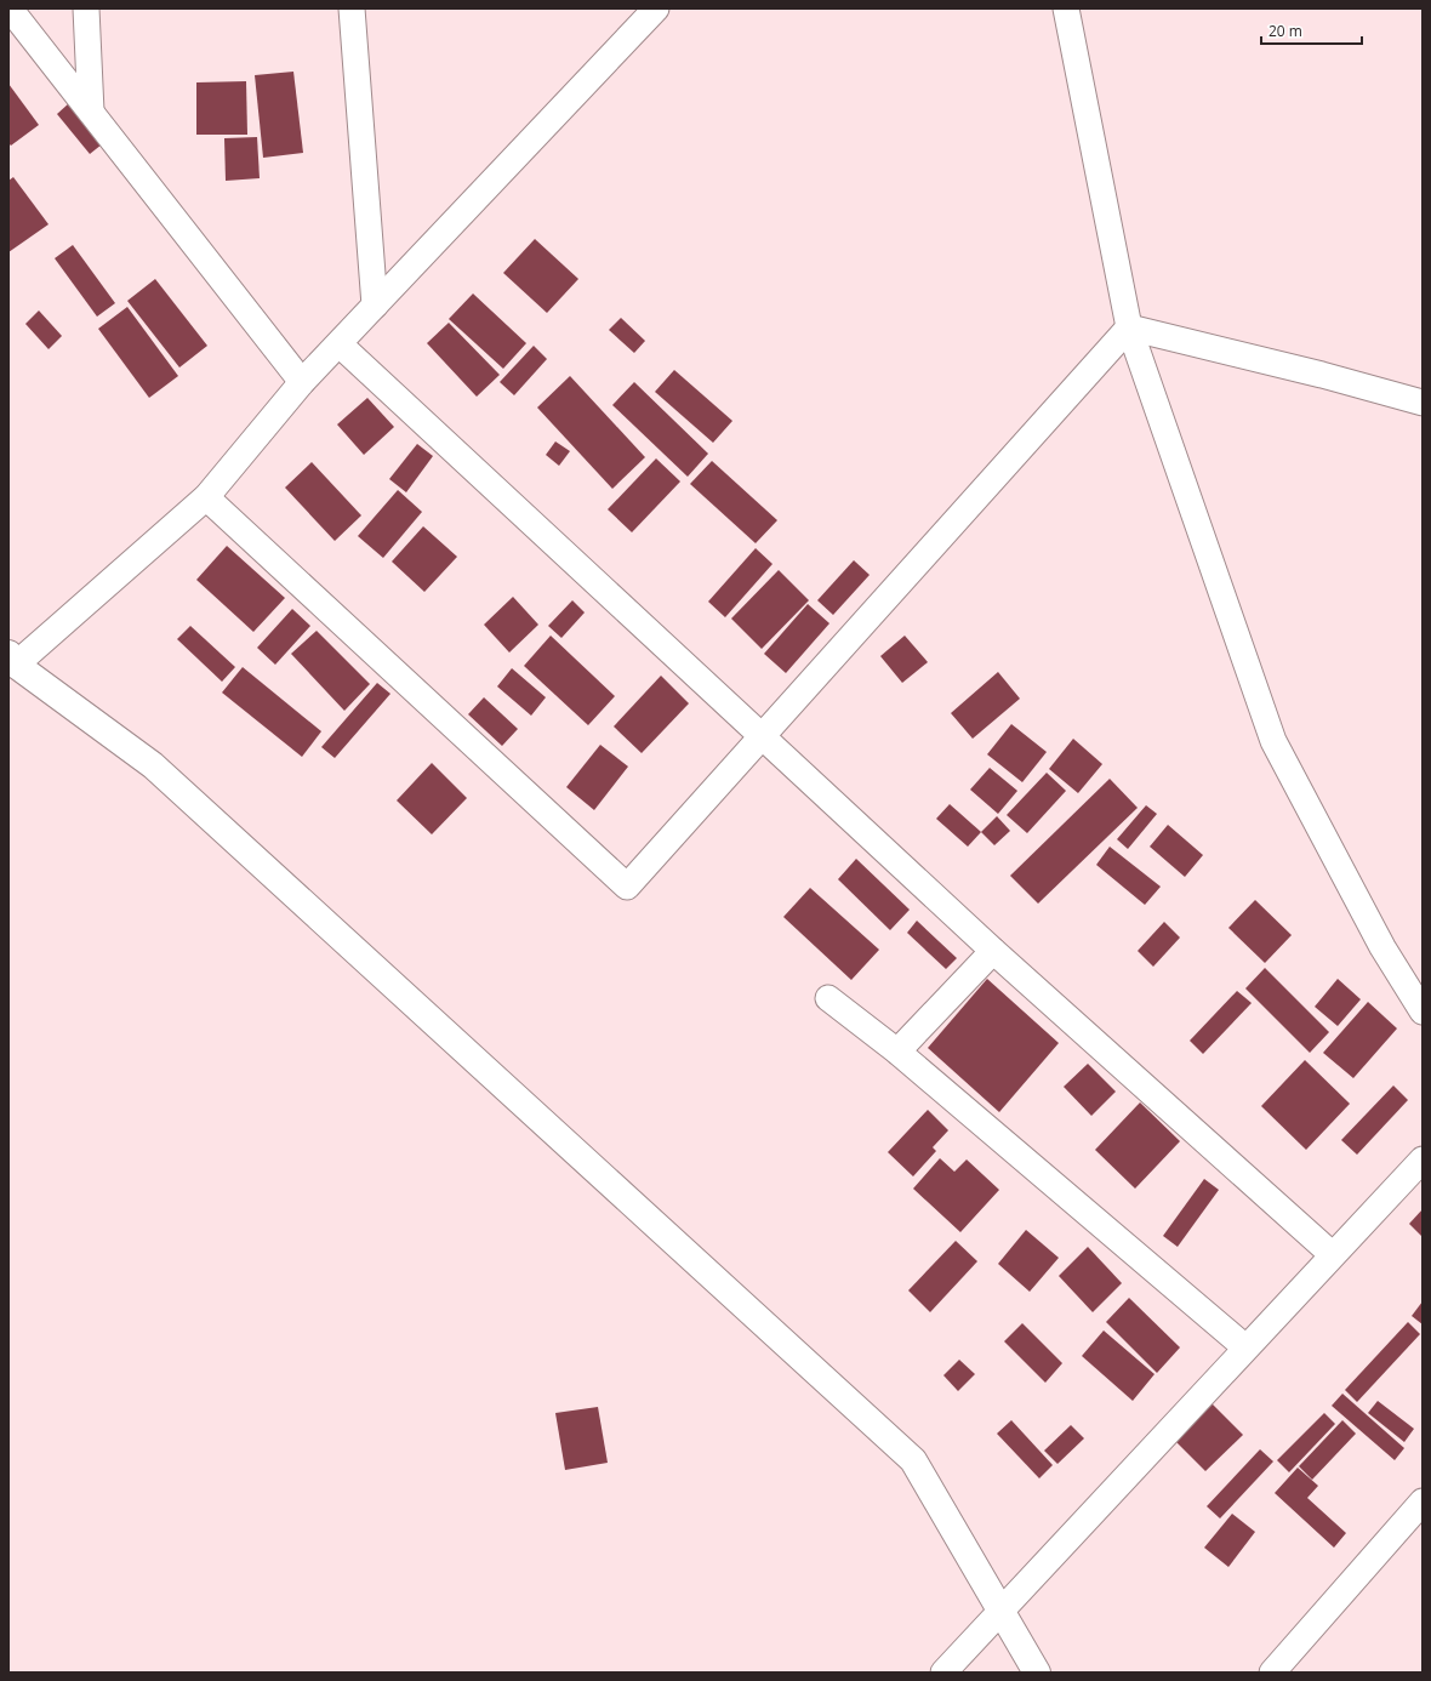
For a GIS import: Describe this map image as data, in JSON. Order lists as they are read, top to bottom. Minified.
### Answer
{"scale_bar":"20 m"}
